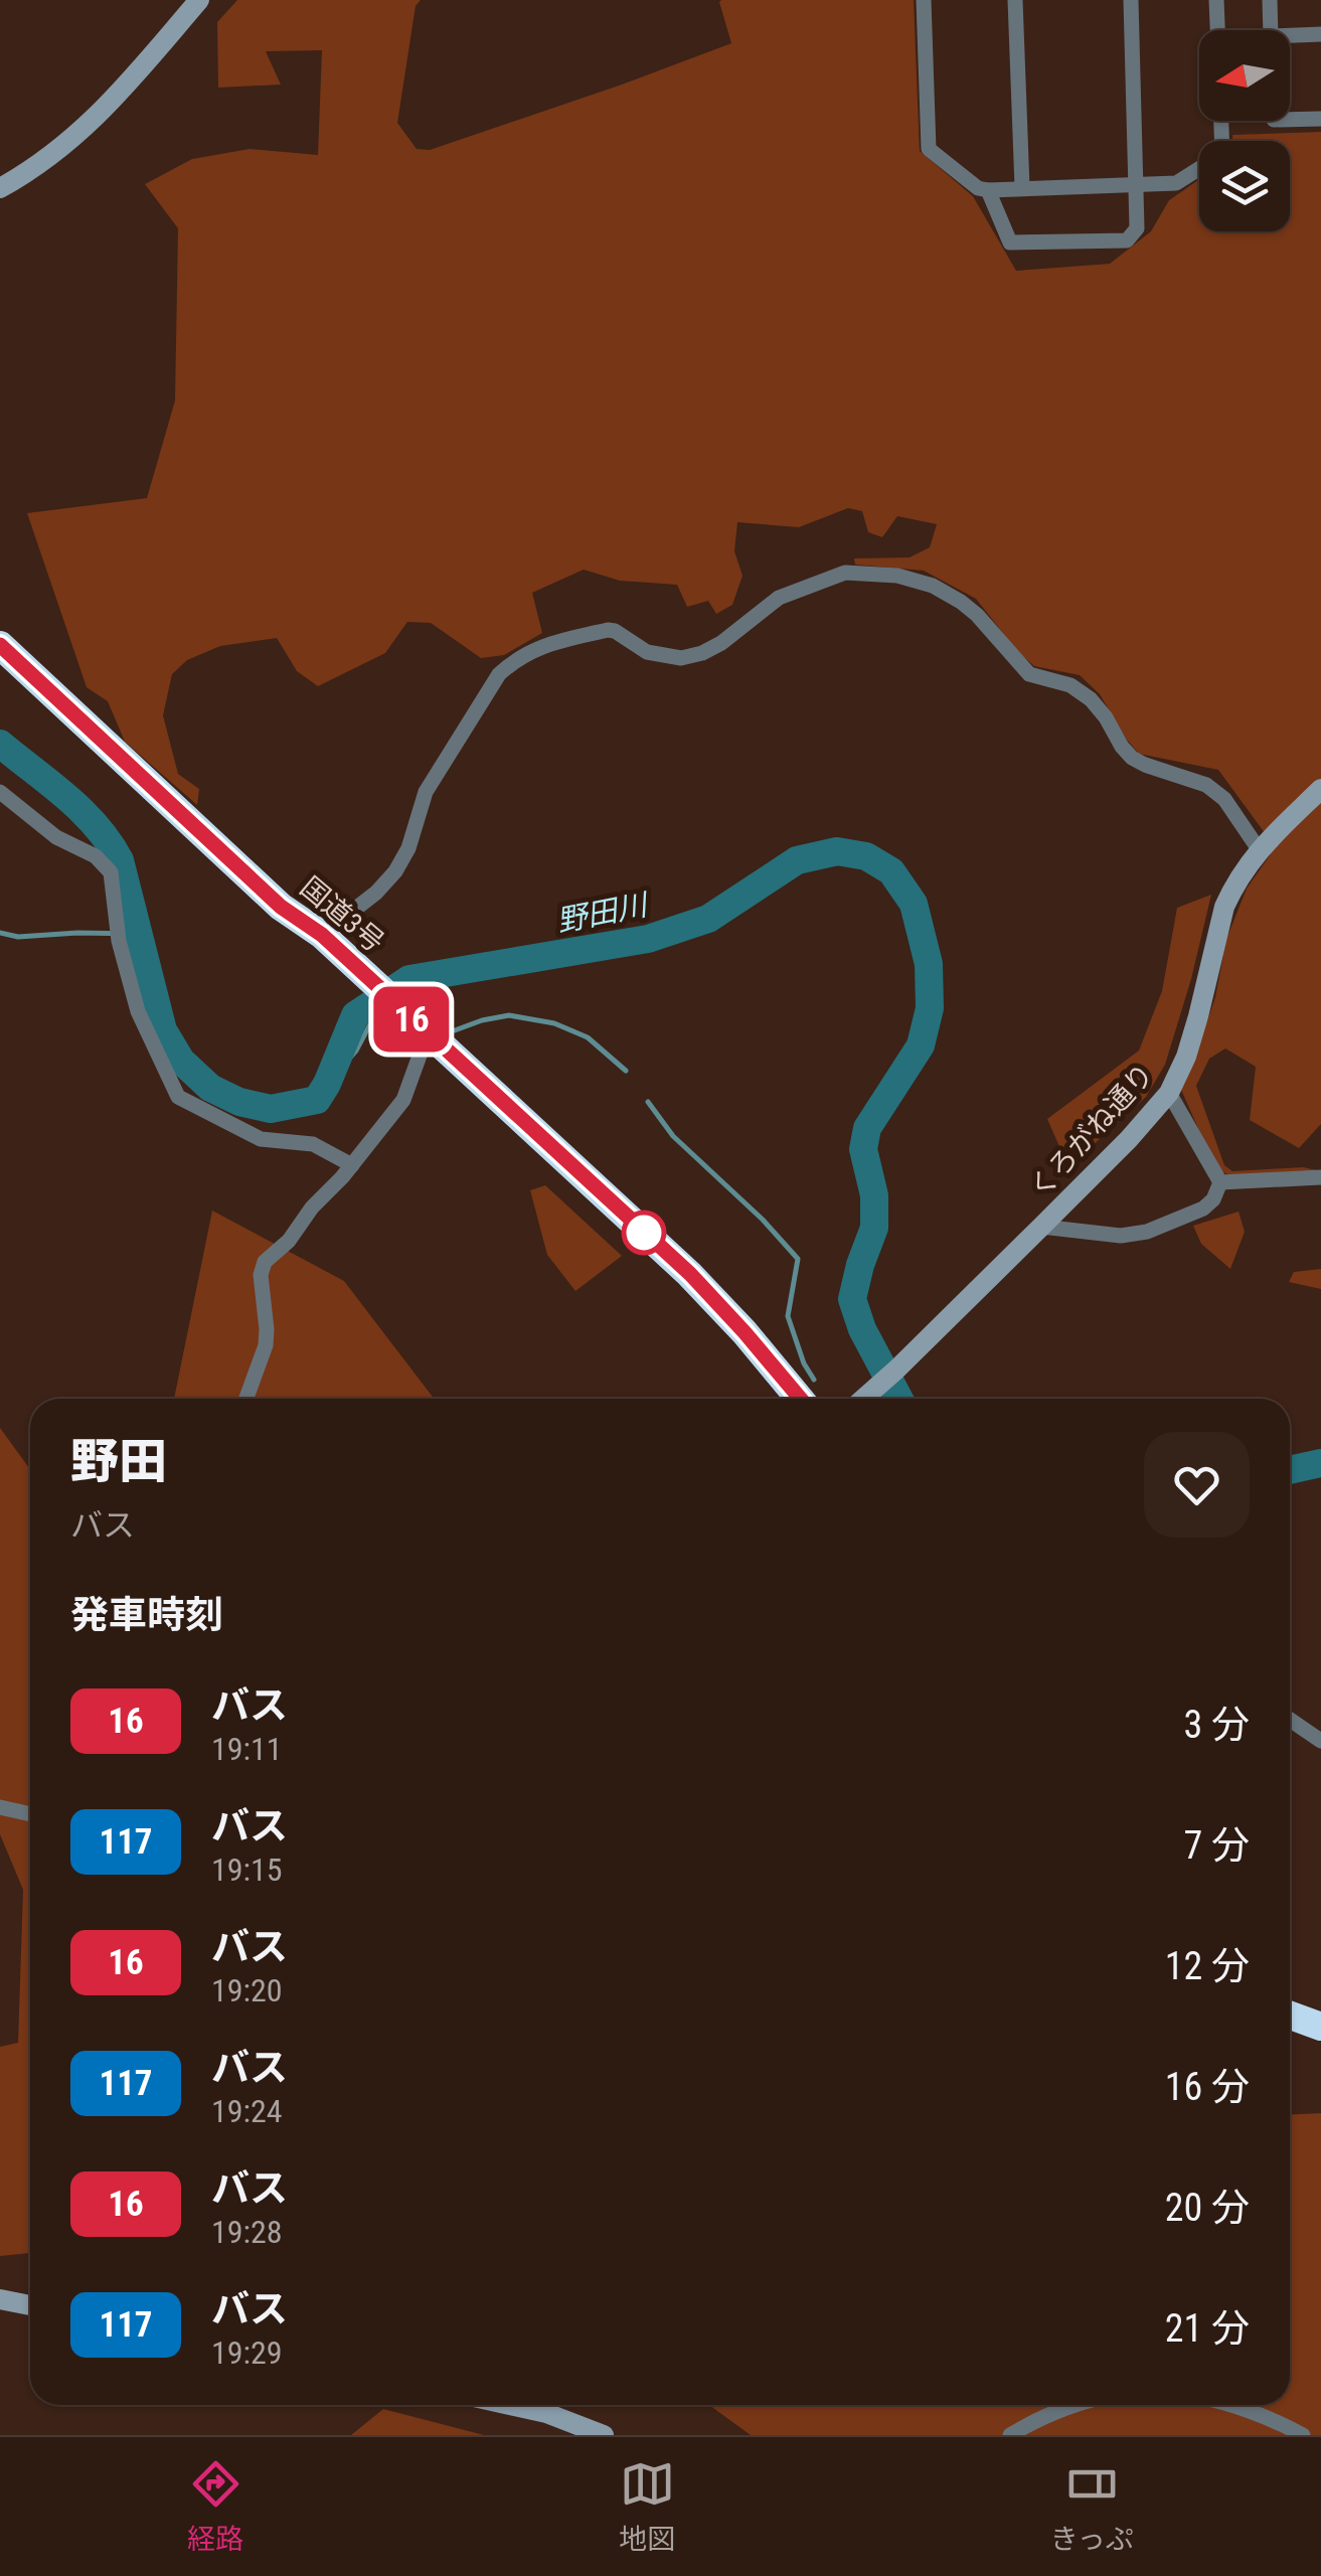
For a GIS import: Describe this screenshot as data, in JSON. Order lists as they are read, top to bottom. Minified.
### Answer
{"streets":{"highway":["国道3号"],"street":["くろがね通り"]},"water":["野田川"],"lines":["bus line 16"],"north":"left","page":{"on_map":"16","heading":[["野田","バス"],"発車時刻"],"list":[{"mark":"16","name":"バス","note":"19:11","value":"3 分"},{"mark":"117","name":"バス","note":"19:15","value":"7 分"},{"mark":"16","name":"バス","note":"19:20","value":"12 分"},{"mark":"117","name":"バス","note":"19:24","value":"16 分"},{"mark":"16","name":"バス","note":"19:28","value":"20 分"},{"mark":"117","name":"バス","note":"19:29","value":"21 分"}],"tabs":["経路","地図","きっぷ"]}}
